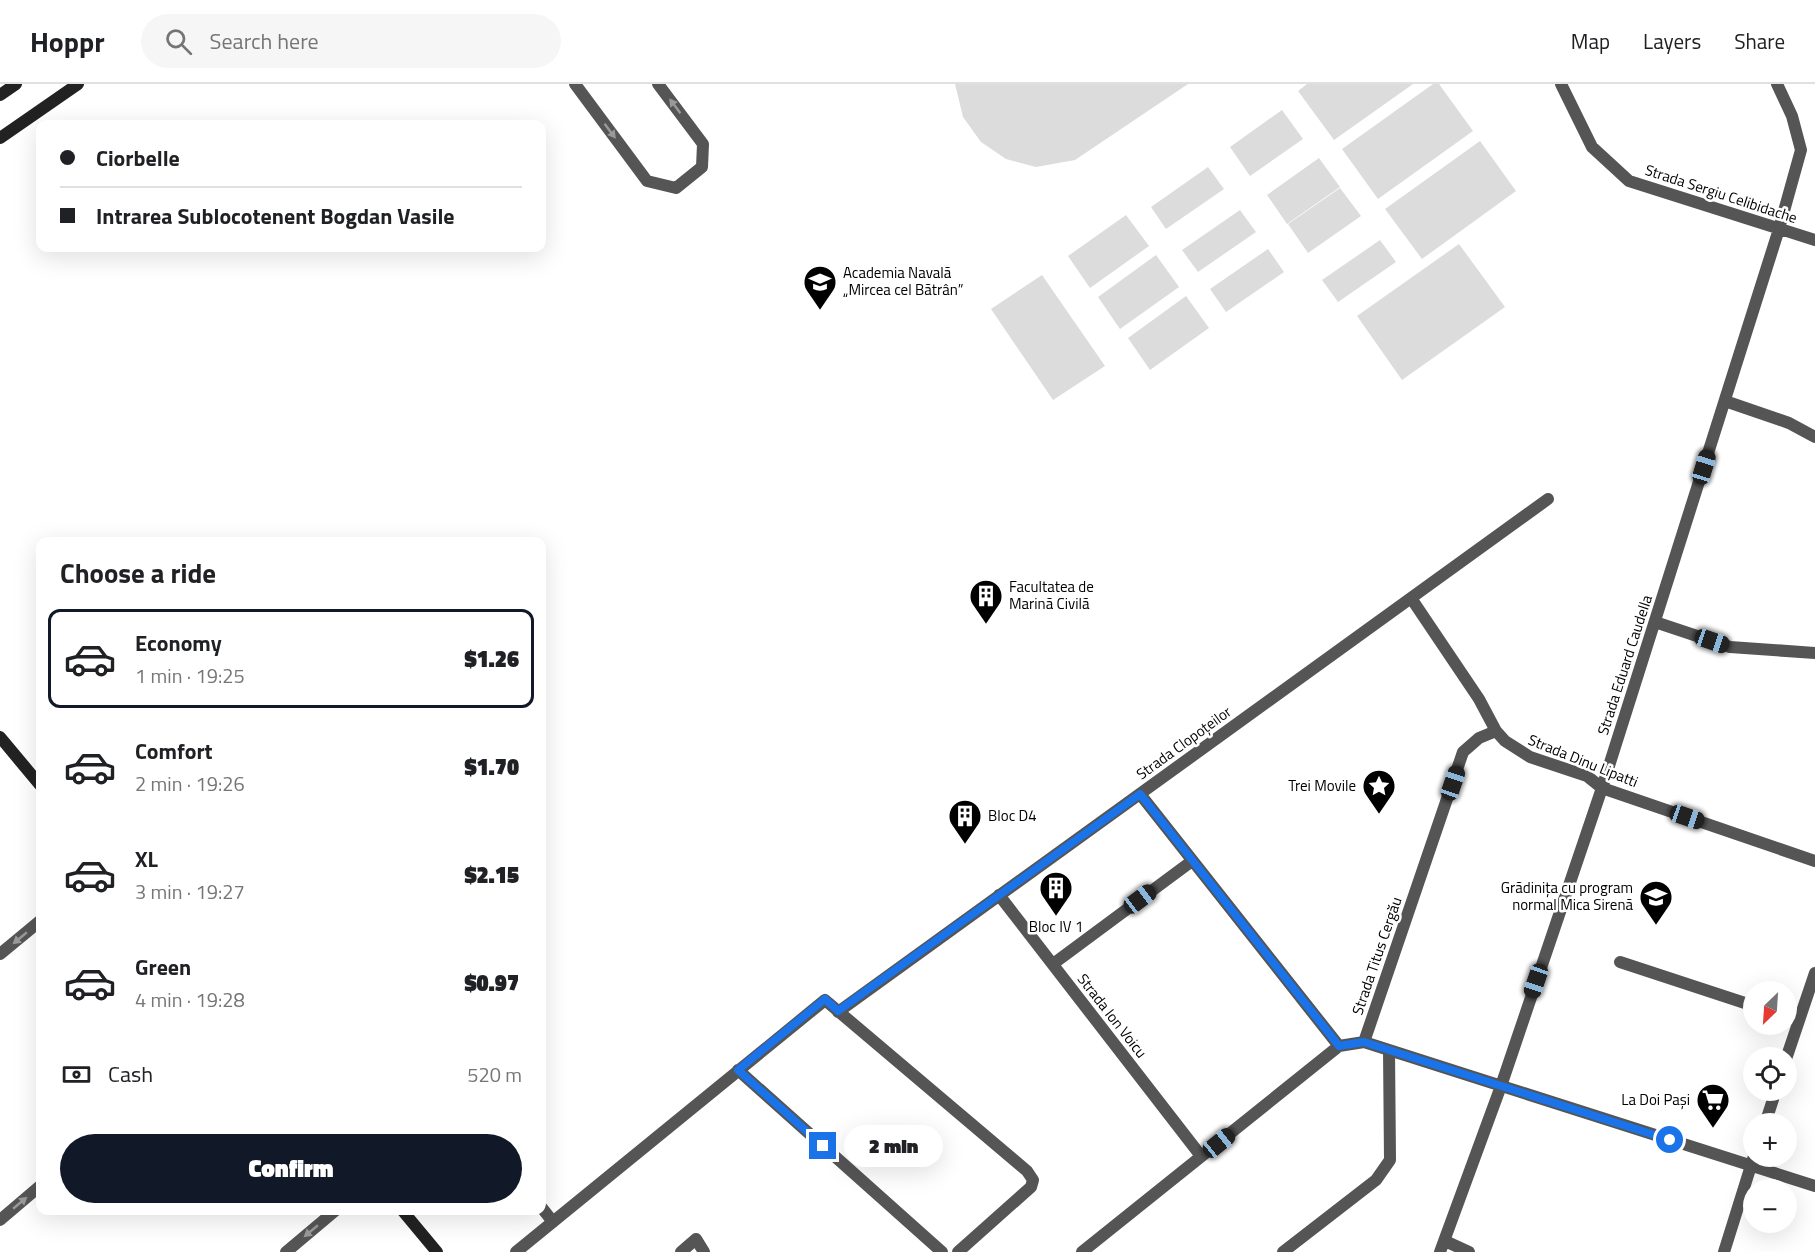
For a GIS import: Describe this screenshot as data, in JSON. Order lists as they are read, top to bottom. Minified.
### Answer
{"streets":{"street":["Strada Sergiu Celibidache","Strada Eduard Caudella","Strada Clopoțeilor","Strada Dinu Lipatti","Strada Titus Cergău","Strada Ion Voicu"]},"crossings":[["Strada Sergiu Celibidache","Strada Eduard Caudella"],["Strada Eduard Caudella","Strada Dinu Lipatti"],["Strada Clopoțeilor","Strada Dinu Lipatti"],["Strada Clopoțeilor","Strada Ion Voicu"],["Strada Dinu Lipatti","Strada Titus Cergău"]],"places":{"school or university":["Academia Navală „Mircea cel Bătrân”","Grădinița cu program normal Mica Sirenă"],"building":["Facultatea de Marină Civilă","Bloc D4","Bloc IV 1"],"place":["Trei Movile"],"supermarket":["La Doi Pași"]},"north":"bottom left","page":{"header":"Hoppr","search":"Search here","nav":["Map","Layers","Share"],"banner":["Ciorbelle","Intrarea Sublocotenent Bogdan Vasile"],"heading":"Choose a ride","list":[{"name":"Economy","note":"1 min · 19:25","value":"$1.26"},{"name":"Comfort","note":"2 min · 19:26","value":"$1.70"},{"name":"XL","note":"3 min · 19:27","value":"$2.15"},{"name":"Green","note":"4 min · 19:28","value":"$0.97"}],"map_buttons":["+","−"],"pay":["Cash","520 m"],"buttons":"Confirm","bubble":"2 min"}}
